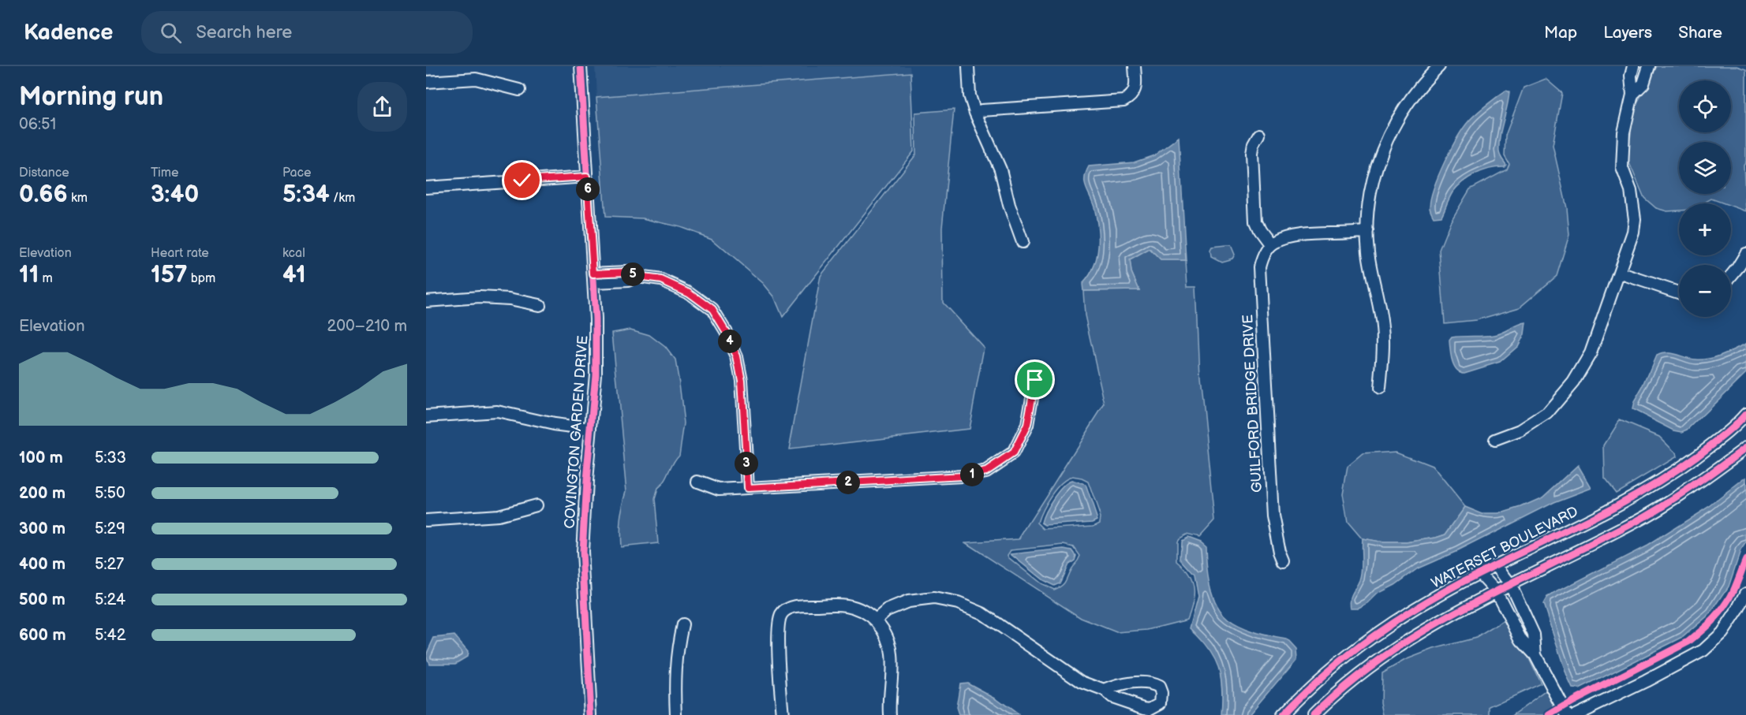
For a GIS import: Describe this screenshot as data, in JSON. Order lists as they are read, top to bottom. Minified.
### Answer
{"streets":{"street":["GUILFORD BRIDGE DRIVE","COVINGTON GARDEN DRIVE","WATERSET BOULEVARD"]},"page":{"header":"Kadence","search":"Search here","nav":["Map","Layers","Share"],"heading":["Morning run","06:51"],"map_buttons":["+","−"],"stats":[["Distance","0.66 km"],["Time","3:40"],["Pace","5:34 /km"],["Elevation","11 m"],["Heart rate","157 bpm"],["kcal","41"]],"pins":["6","5","4","3","1","2"],"chart":["Elevation","200–210 m"],"list":[{"name":"100 m","note":"5:33"},{"name":"200 m","note":"5:50"},{"name":"300 m","note":"5:29"},{"name":"400 m","note":"5:27"},{"name":"500 m","note":"5:24"},{"name":"600 m","note":"5:42"}]}}
